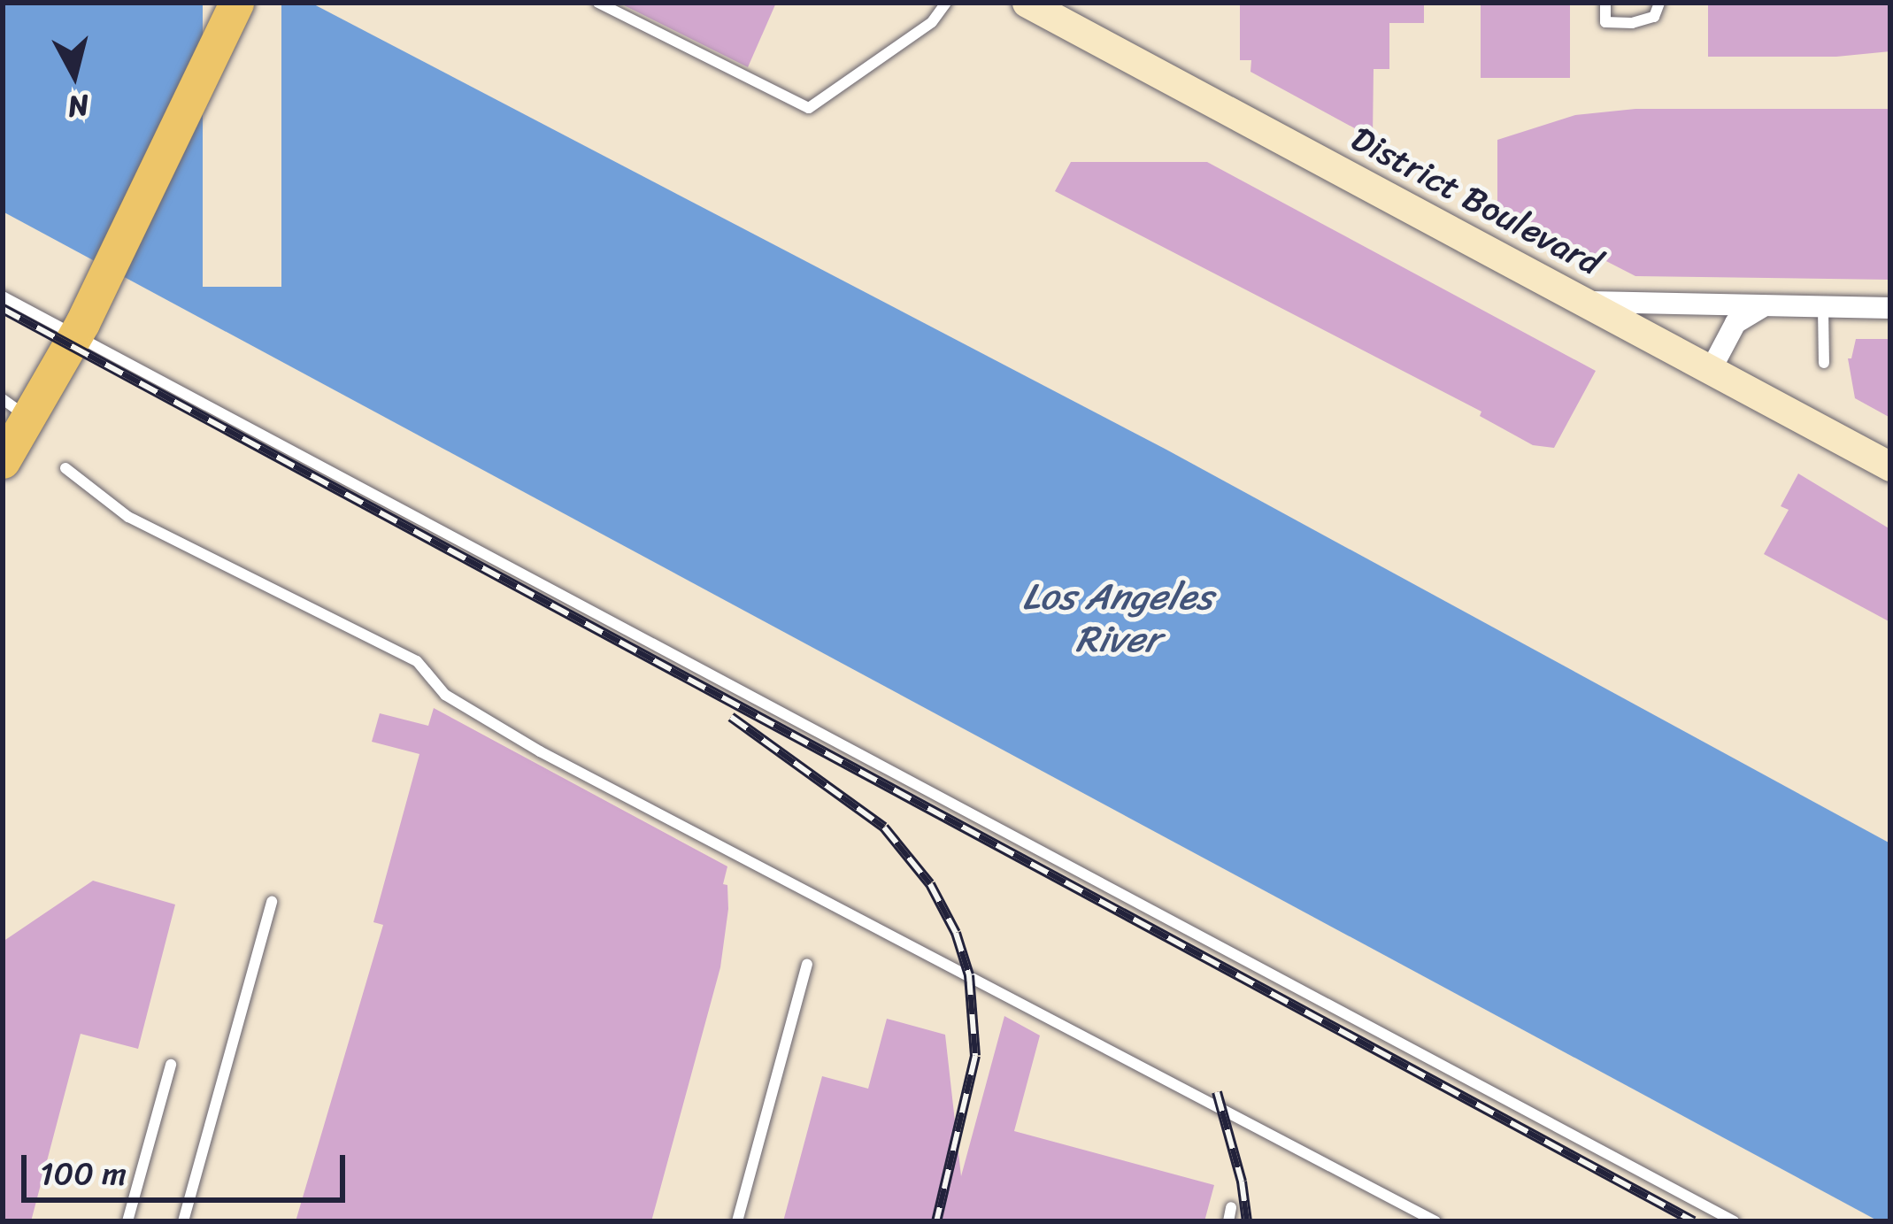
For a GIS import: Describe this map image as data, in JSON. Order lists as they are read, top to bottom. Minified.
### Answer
{"streets":{"main road":["District Boulevard"]},"water":["Los Angeles River"],"scale_bar":"100 m","north":"bottom"}
